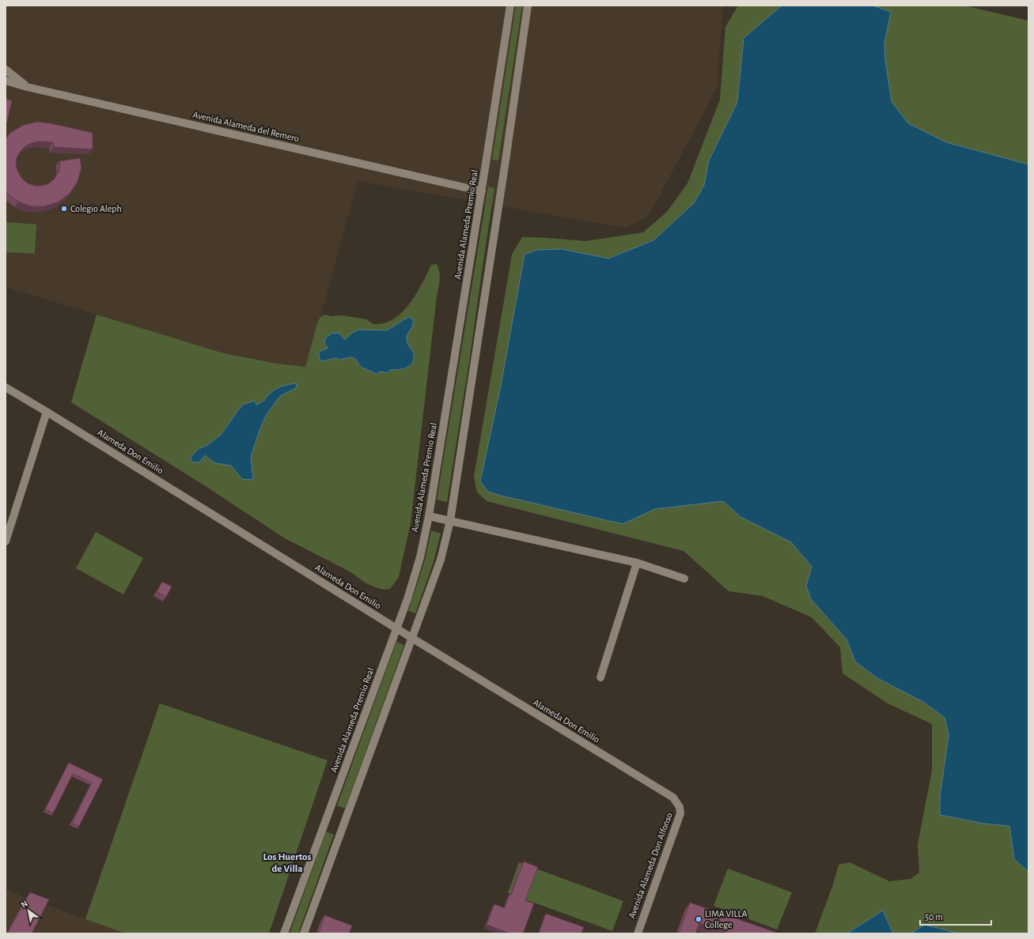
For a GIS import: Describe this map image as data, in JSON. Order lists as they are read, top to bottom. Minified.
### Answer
{"streets":{"street":["Avenida Alameda del Remero","Avenida Alameda Premio Real","Alameda Don Emilio","Avenida Alameda Don Alfonso"]},"crossings":[["Avenida Alameda del Remero","Avenida Alameda Premio Real"],["Avenida Alameda Premio Real","Alameda Don Emilio"],["Alameda Don Emilio","Avenida Alameda Don Alfonso"]],"districts":["Los Huertos de Villa"],"places":["Colegio Aleph","LIMA VILLA College"],"scale_bar":"50 m","north":"top left"}
